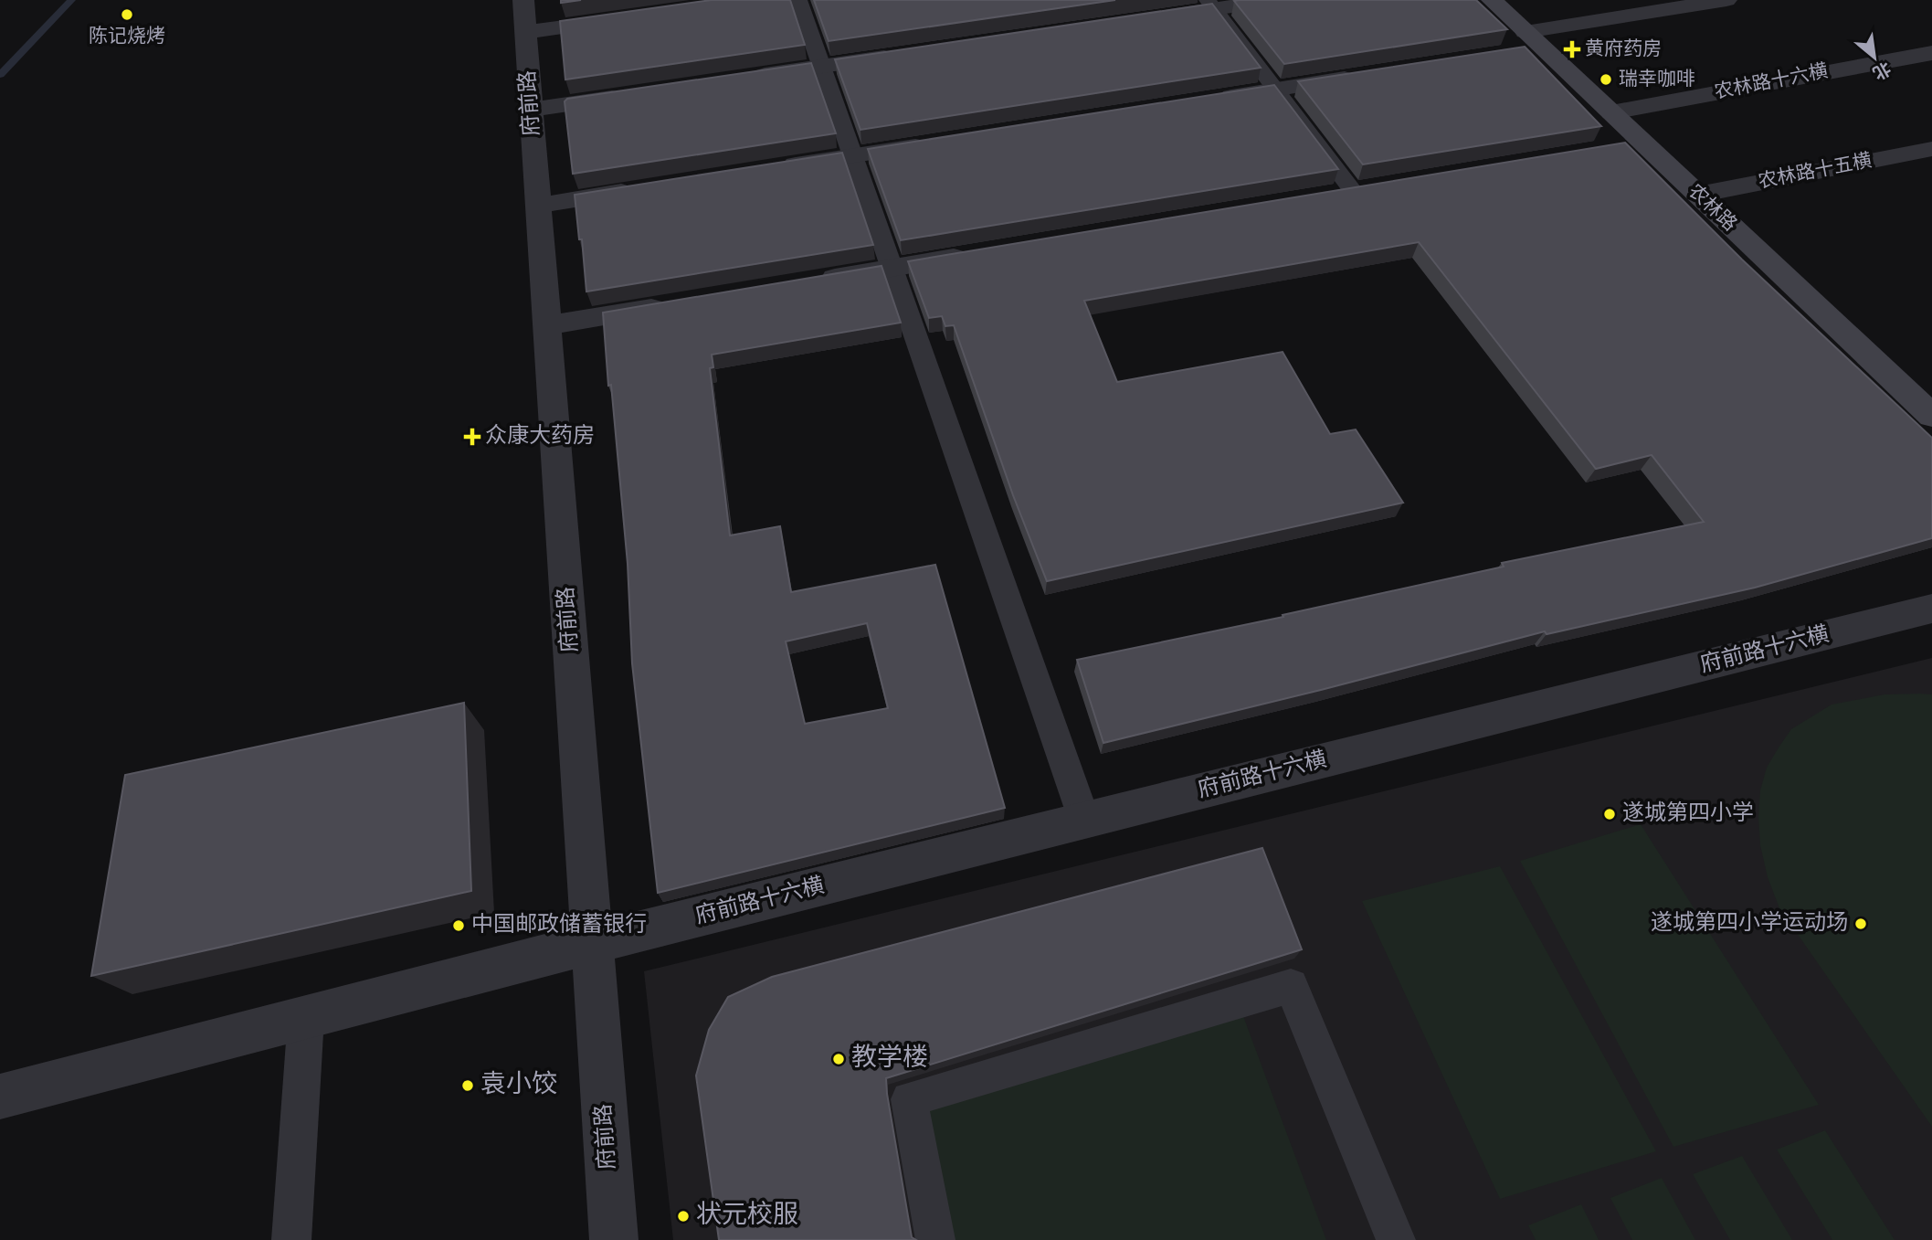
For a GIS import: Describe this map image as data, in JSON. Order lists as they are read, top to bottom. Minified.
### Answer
{"streets":{"street":["农林路十六横","府前路","农林路十五横","农林路","府前路十六横"]},"crossings":[["农林路十六横","农林路"],["府前路","府前路十六横"],["农林路十五横","农林路"]],"places":{"other":["陈记烧烤","瑞幸咖啡","遂城第四小学","遂城第四小学运动场","中国邮政储蓄银行","教学楼","袁小饺","状元校服"],"health":["黄府药房","众康大药房"]},"north":"bottom right"}
